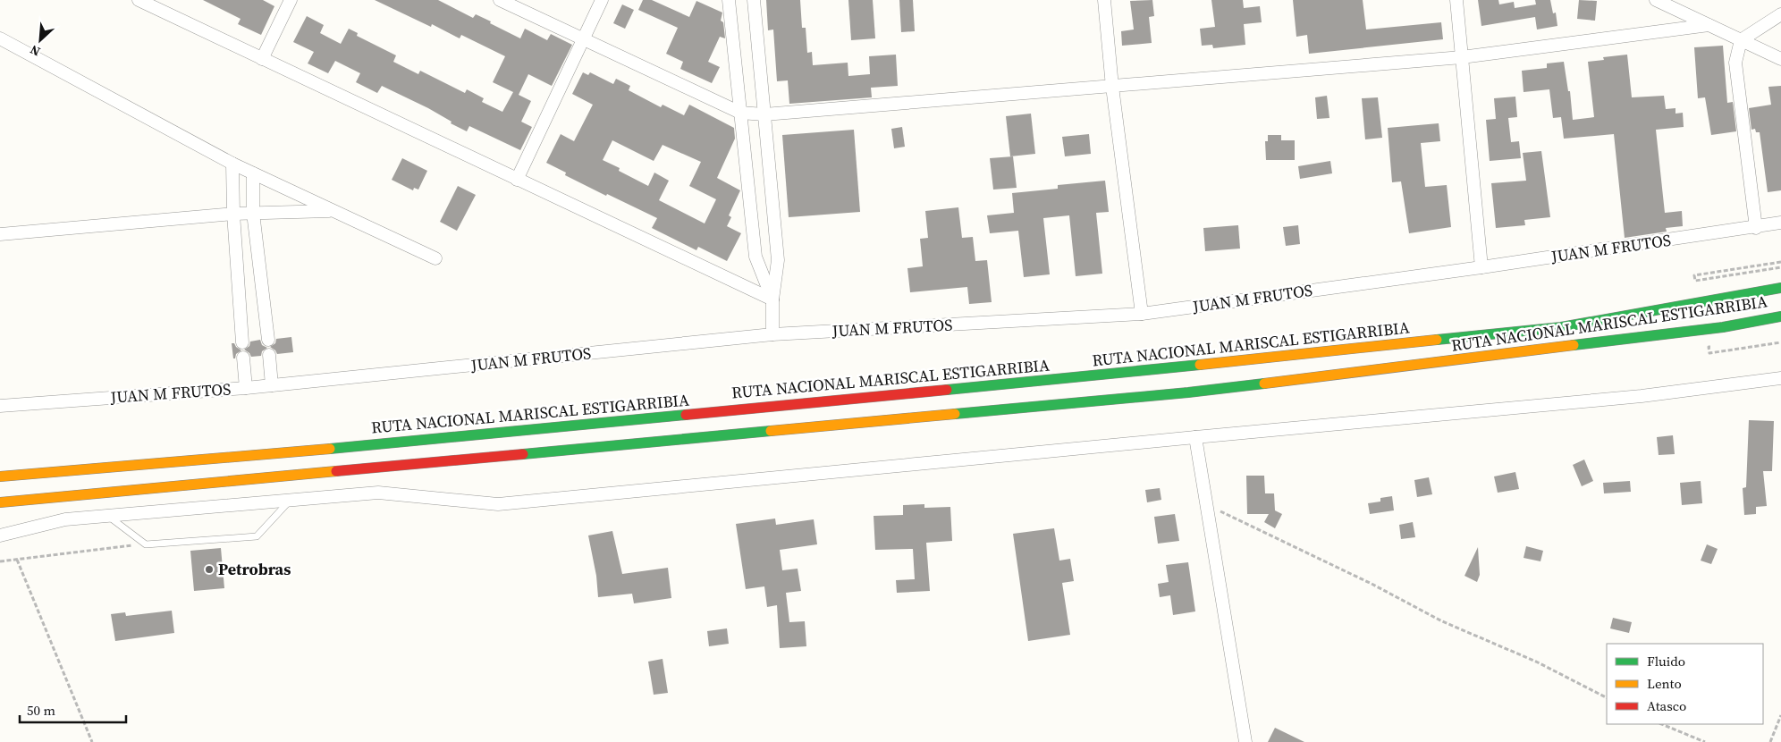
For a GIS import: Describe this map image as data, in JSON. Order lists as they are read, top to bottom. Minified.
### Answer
{"streets":{"highway":["RUTA NACIONAL MARISCAL ESTIGARRIBIA"],"street":["JUAN M FRUTOS"]},"places":["Petrobras"],"legend":["Fluido","Lento","Atasco"],"scale_bar":"50 m","north":"bottom left"}
